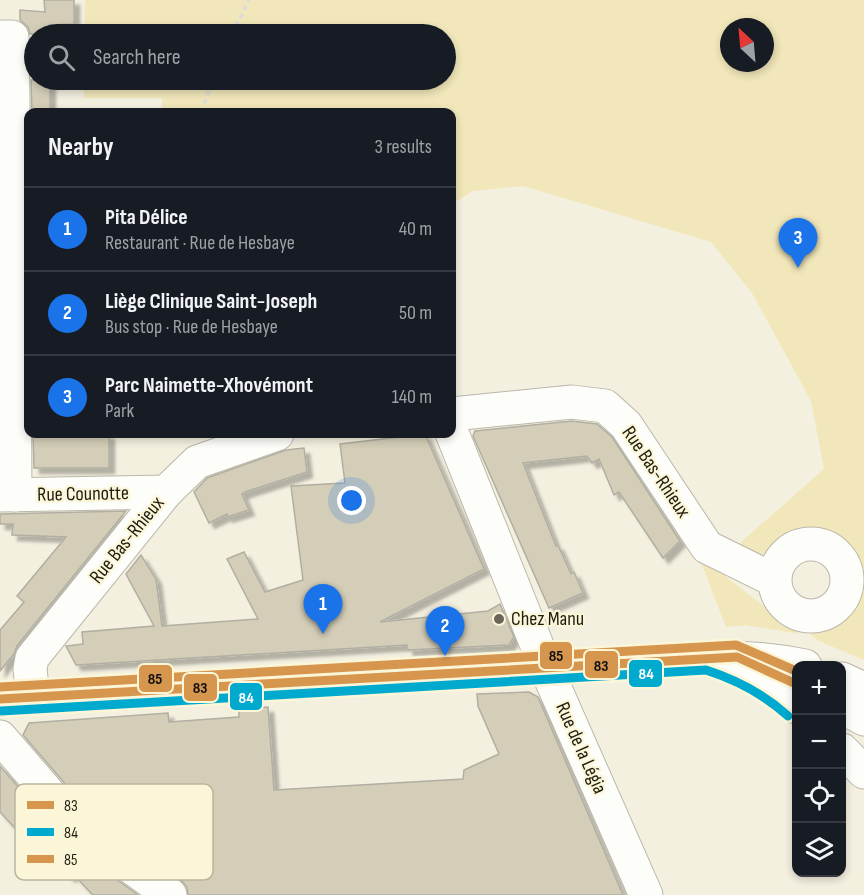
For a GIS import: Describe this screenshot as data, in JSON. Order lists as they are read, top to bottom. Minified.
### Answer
{"streets":{"street":["Rue Bas-Rhieux","Rue Counotte","Rue de la Légia"]},"crossings":[["Rue Bas-Rhieux","Rue Counotte"]],"places":["Chez Manu"],"lines":["transit line 85","transit line 83","transit line 84"],"legend":["83","84","85"],"north":"top left","page":{"search":"Search here","heading":["Nearby","3 results"],"list":[{"mark":"1","name":"Pita Délice","note":"Restaurant · Rue de Hesbaye","value":"40 m"},{"mark":"2","name":"Liège Clinique Saint-Joseph","note":"Bus stop · Rue de Hesbaye","value":"50 m"},{"mark":"3","name":"Parc Naimette-Xhovémont","note":"Park","value":"140 m"}],"pins":["3","1","2"],"map_buttons":["+","−"]}}
